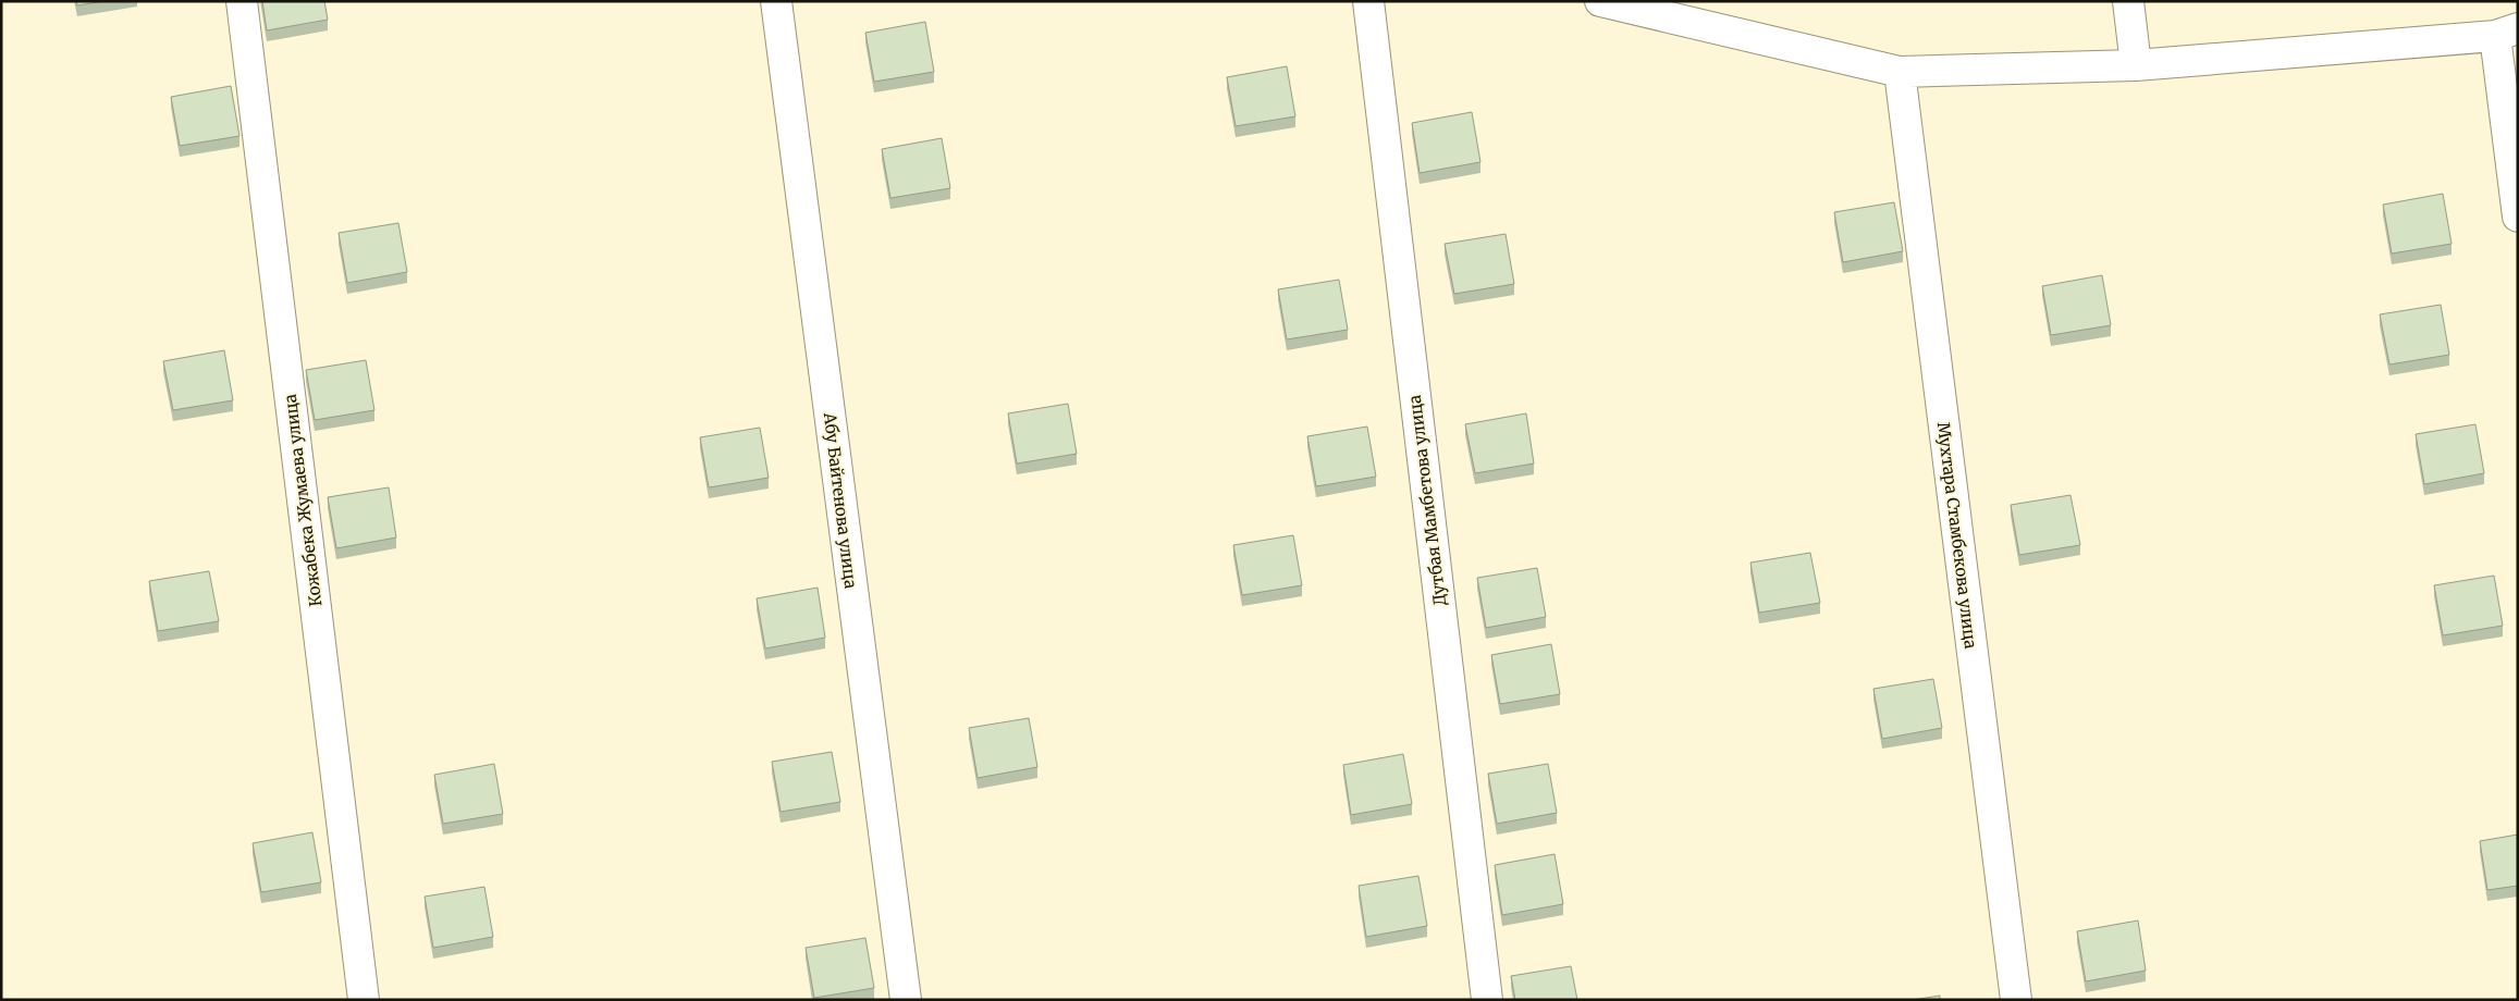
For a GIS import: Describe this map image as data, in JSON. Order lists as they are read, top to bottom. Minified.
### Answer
{"streets":{"street":["Кожабека Жумаева улица","Абу Байтенова улица","Дутбая Мамбетова улица","Мухтара Стамбекова улица"]}}
